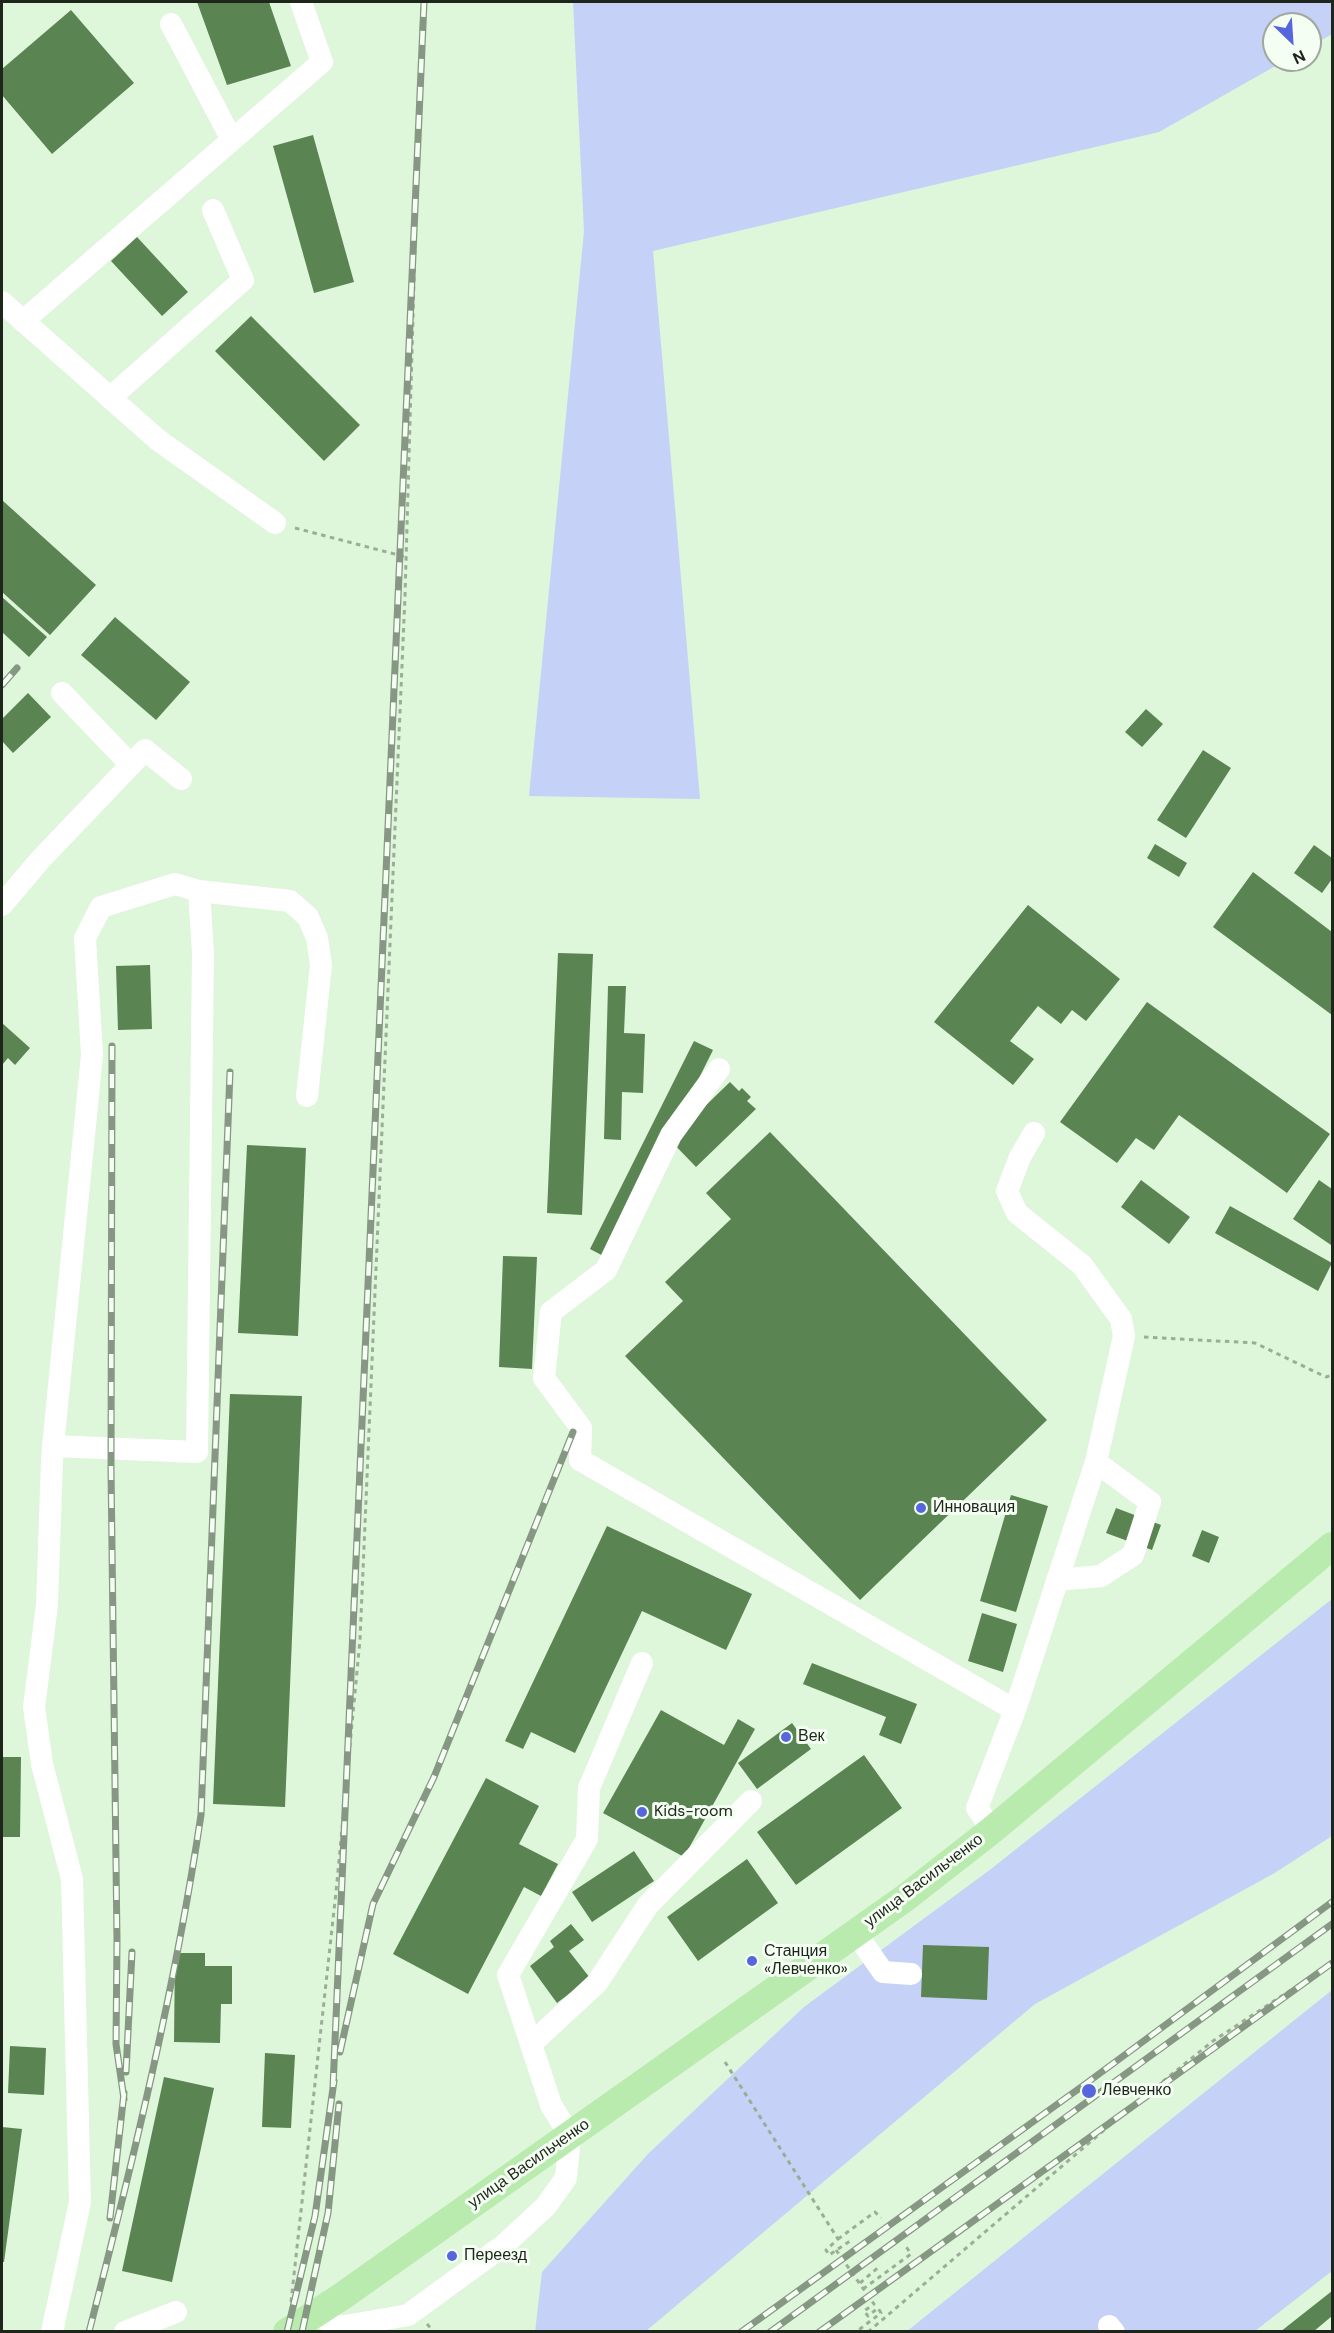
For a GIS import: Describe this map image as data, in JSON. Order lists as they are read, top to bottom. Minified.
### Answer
{"streets":{"main road":["улица Васильченко"]},"places":["Инновация","Век","Kids-room","Станция «Левченко»","Левченко","Переезд"],"north":"bottom right"}
